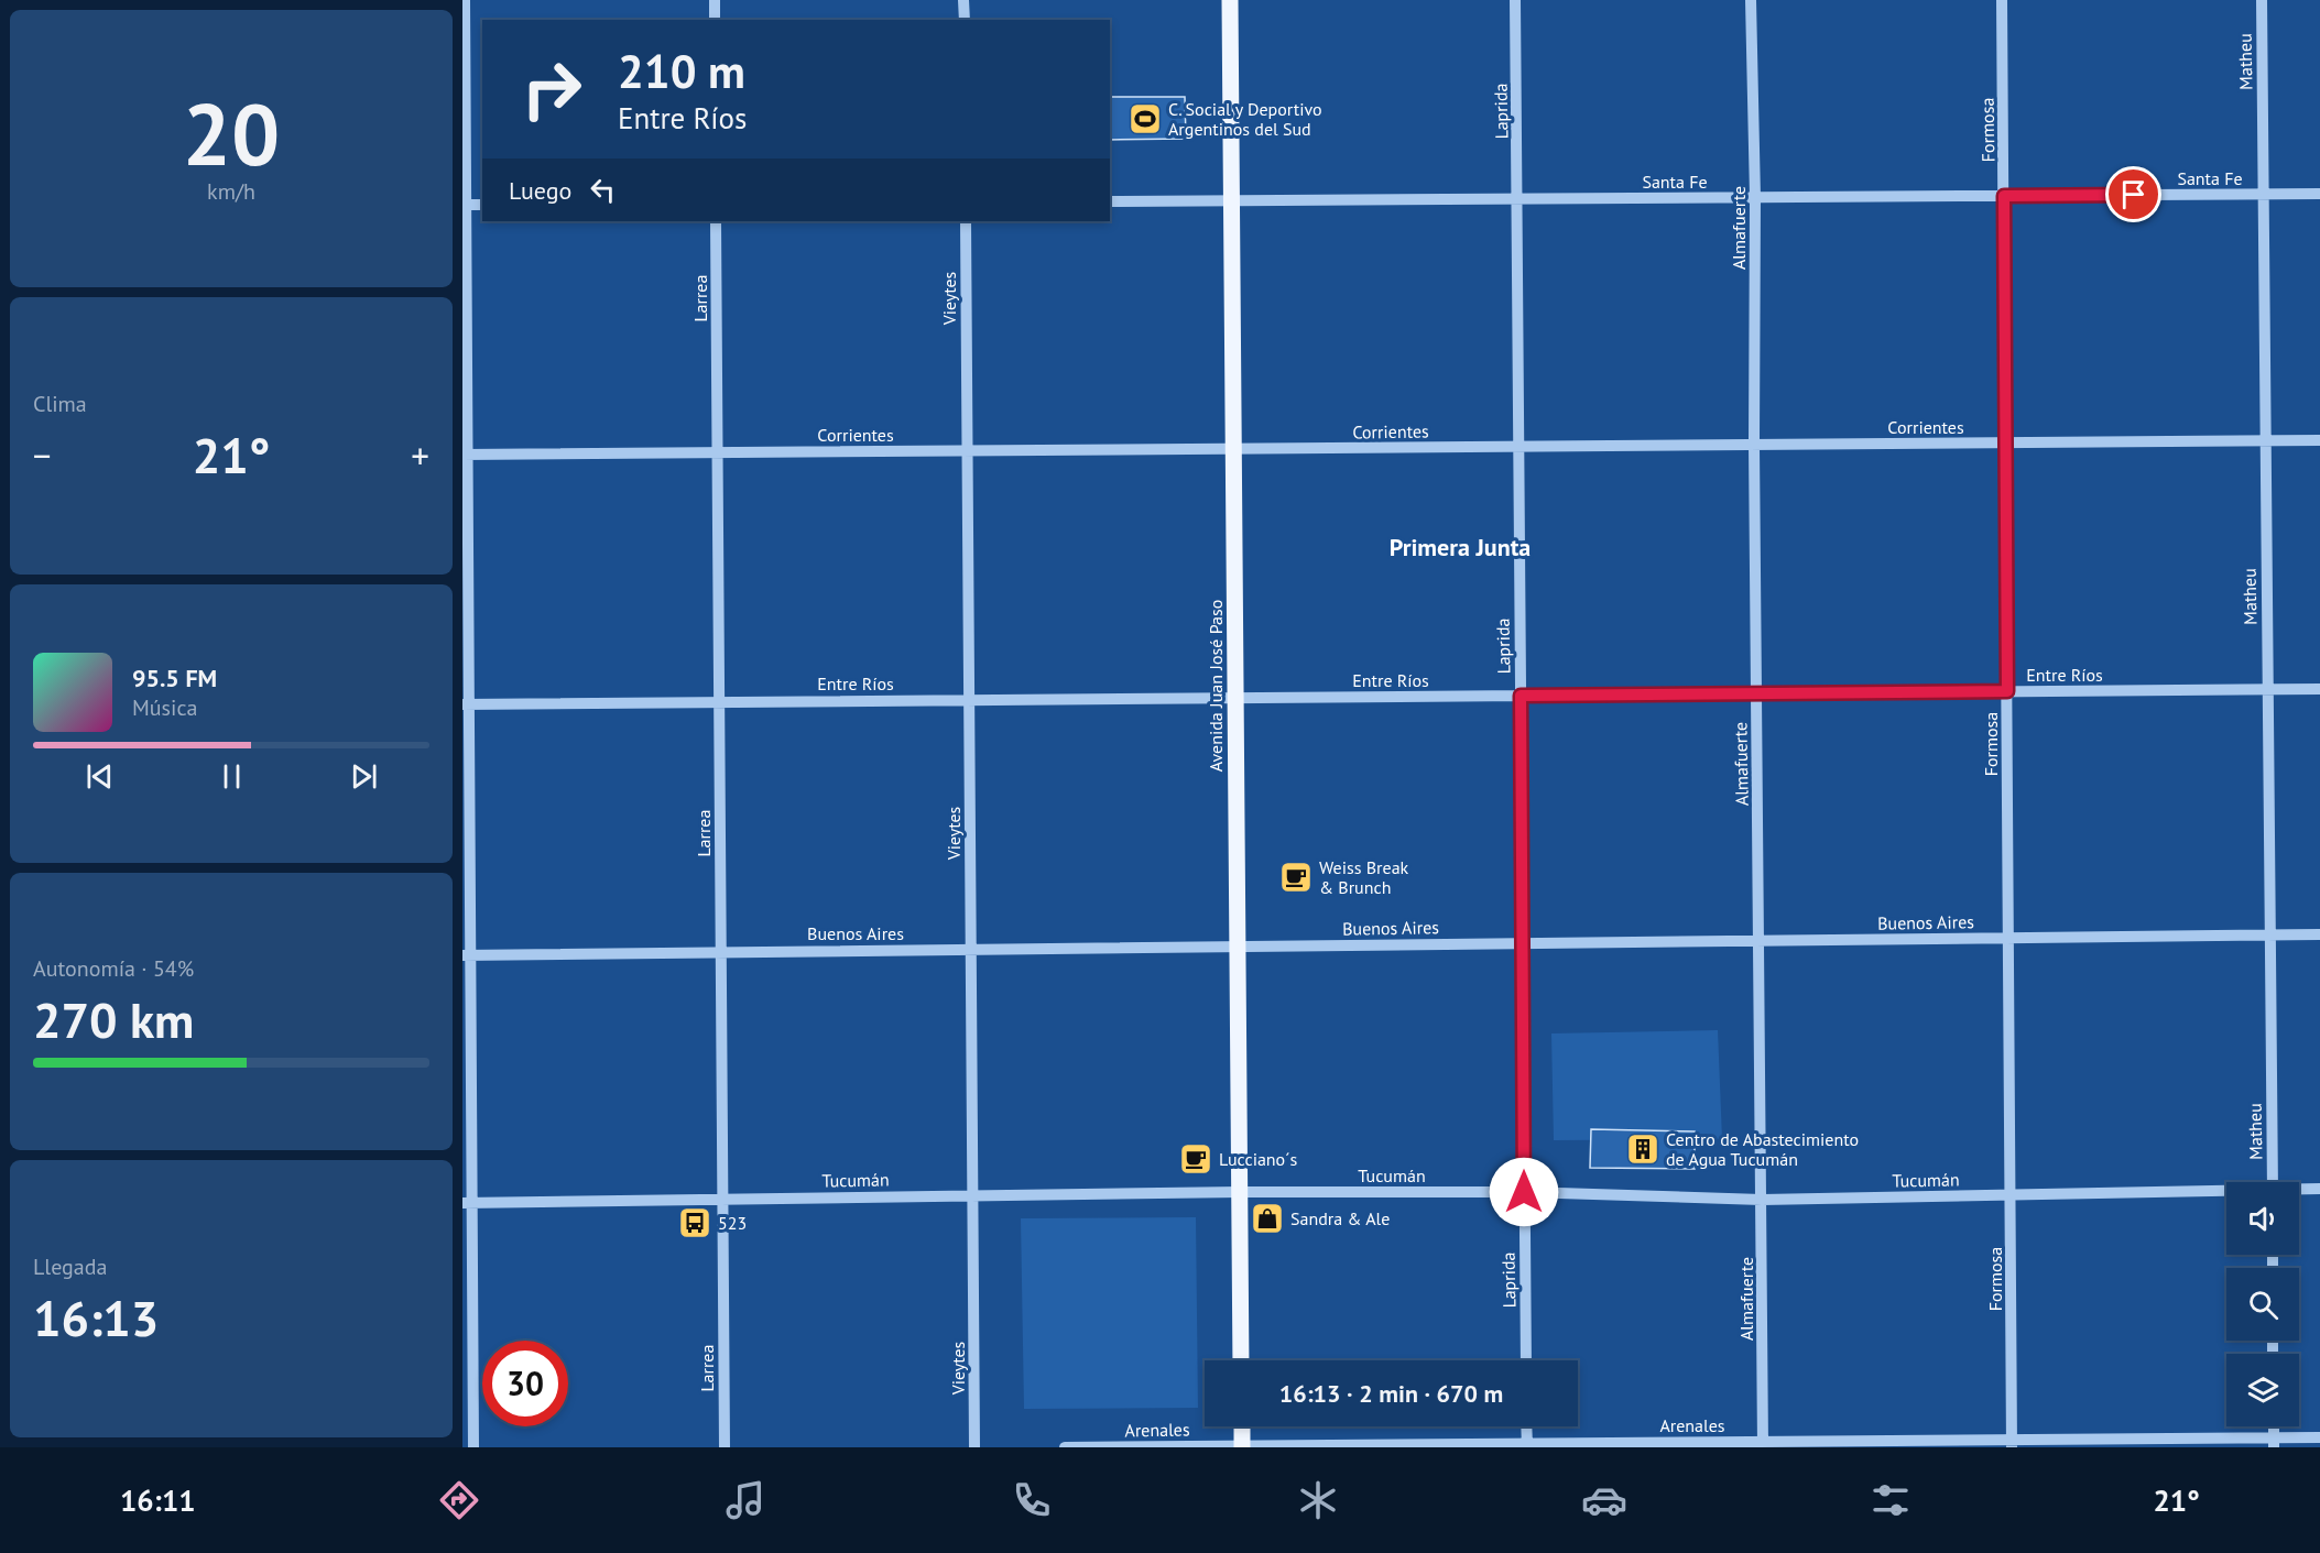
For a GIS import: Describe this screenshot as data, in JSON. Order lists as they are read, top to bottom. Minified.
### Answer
{"streets":{"main road":["Avenida Juan José Paso"],"street":["Matheu","Laprida","Formosa","Santa Fe","Almafuerte","Larrea","Vieytes","Corrientes","Entre Ríos","Buenos Aires","Tucumán","Arenales"]},"crossings":[["Matheu","Santa Fe"],["Matheu","Corrientes"],["Matheu","Entre Ríos"],["Matheu","Buenos Aires"],["Laprida","Santa Fe"],["Laprida","Corrientes"],["Laprida","Entre Ríos"],["Laprida","Buenos Aires"],["Laprida","Tucumán"],["Formosa","Santa Fe"],["Formosa","Corrientes"],["Formosa","Entre Ríos"],["Formosa","Buenos Aires"],["Formosa","Tucumán"],["Formosa","Arenales"],["Santa Fe","Almafuerte"],["Santa Fe","Avenida Juan José Paso"],["Almafuerte","Corrientes"],["Almafuerte","Entre Ríos"],["Almafuerte","Buenos Aires"],["Almafuerte","Tucumán"],["Almafuerte","Arenales"],["Larrea","Corrientes"],["Larrea","Entre Ríos"],["Larrea","Buenos Aires"],["Larrea","Tucumán"],["Vieytes","Corrientes"],["Vieytes","Entre Ríos"],["Vieytes","Buenos Aires"],["Vieytes","Tucumán"],["Corrientes","Avenida Juan José Paso"],["Entre Ríos","Avenida Juan José Paso"],["Avenida Juan José Paso","Buenos Aires"],["Avenida Juan José Paso","Tucumán"]],"districts":["Primera Junta"],"places":{"sports":["C. Social y Deportivo Argentinos del Sud"],"cafe":["Weiss Break & Brunch","Lucciano´s"],"building":["Centro de Abastecimiento de Agua Tucumán"],"shop":["Sandra & Ale"],"bus stop":["523"]},"page":{"tile":[["20","km/h"],"Clima",["Autonomía · 54%","270 km"],["Llegada","16:13"]],"turn":["210 m","Entre Ríos"],"then":"Luego","heat":["−","21°","+"],"song":["95.5 FM","Música"],"limit":"30","trip":"16:13 · 2 min · 670 m","tabs":["16:11","21°"]}}
